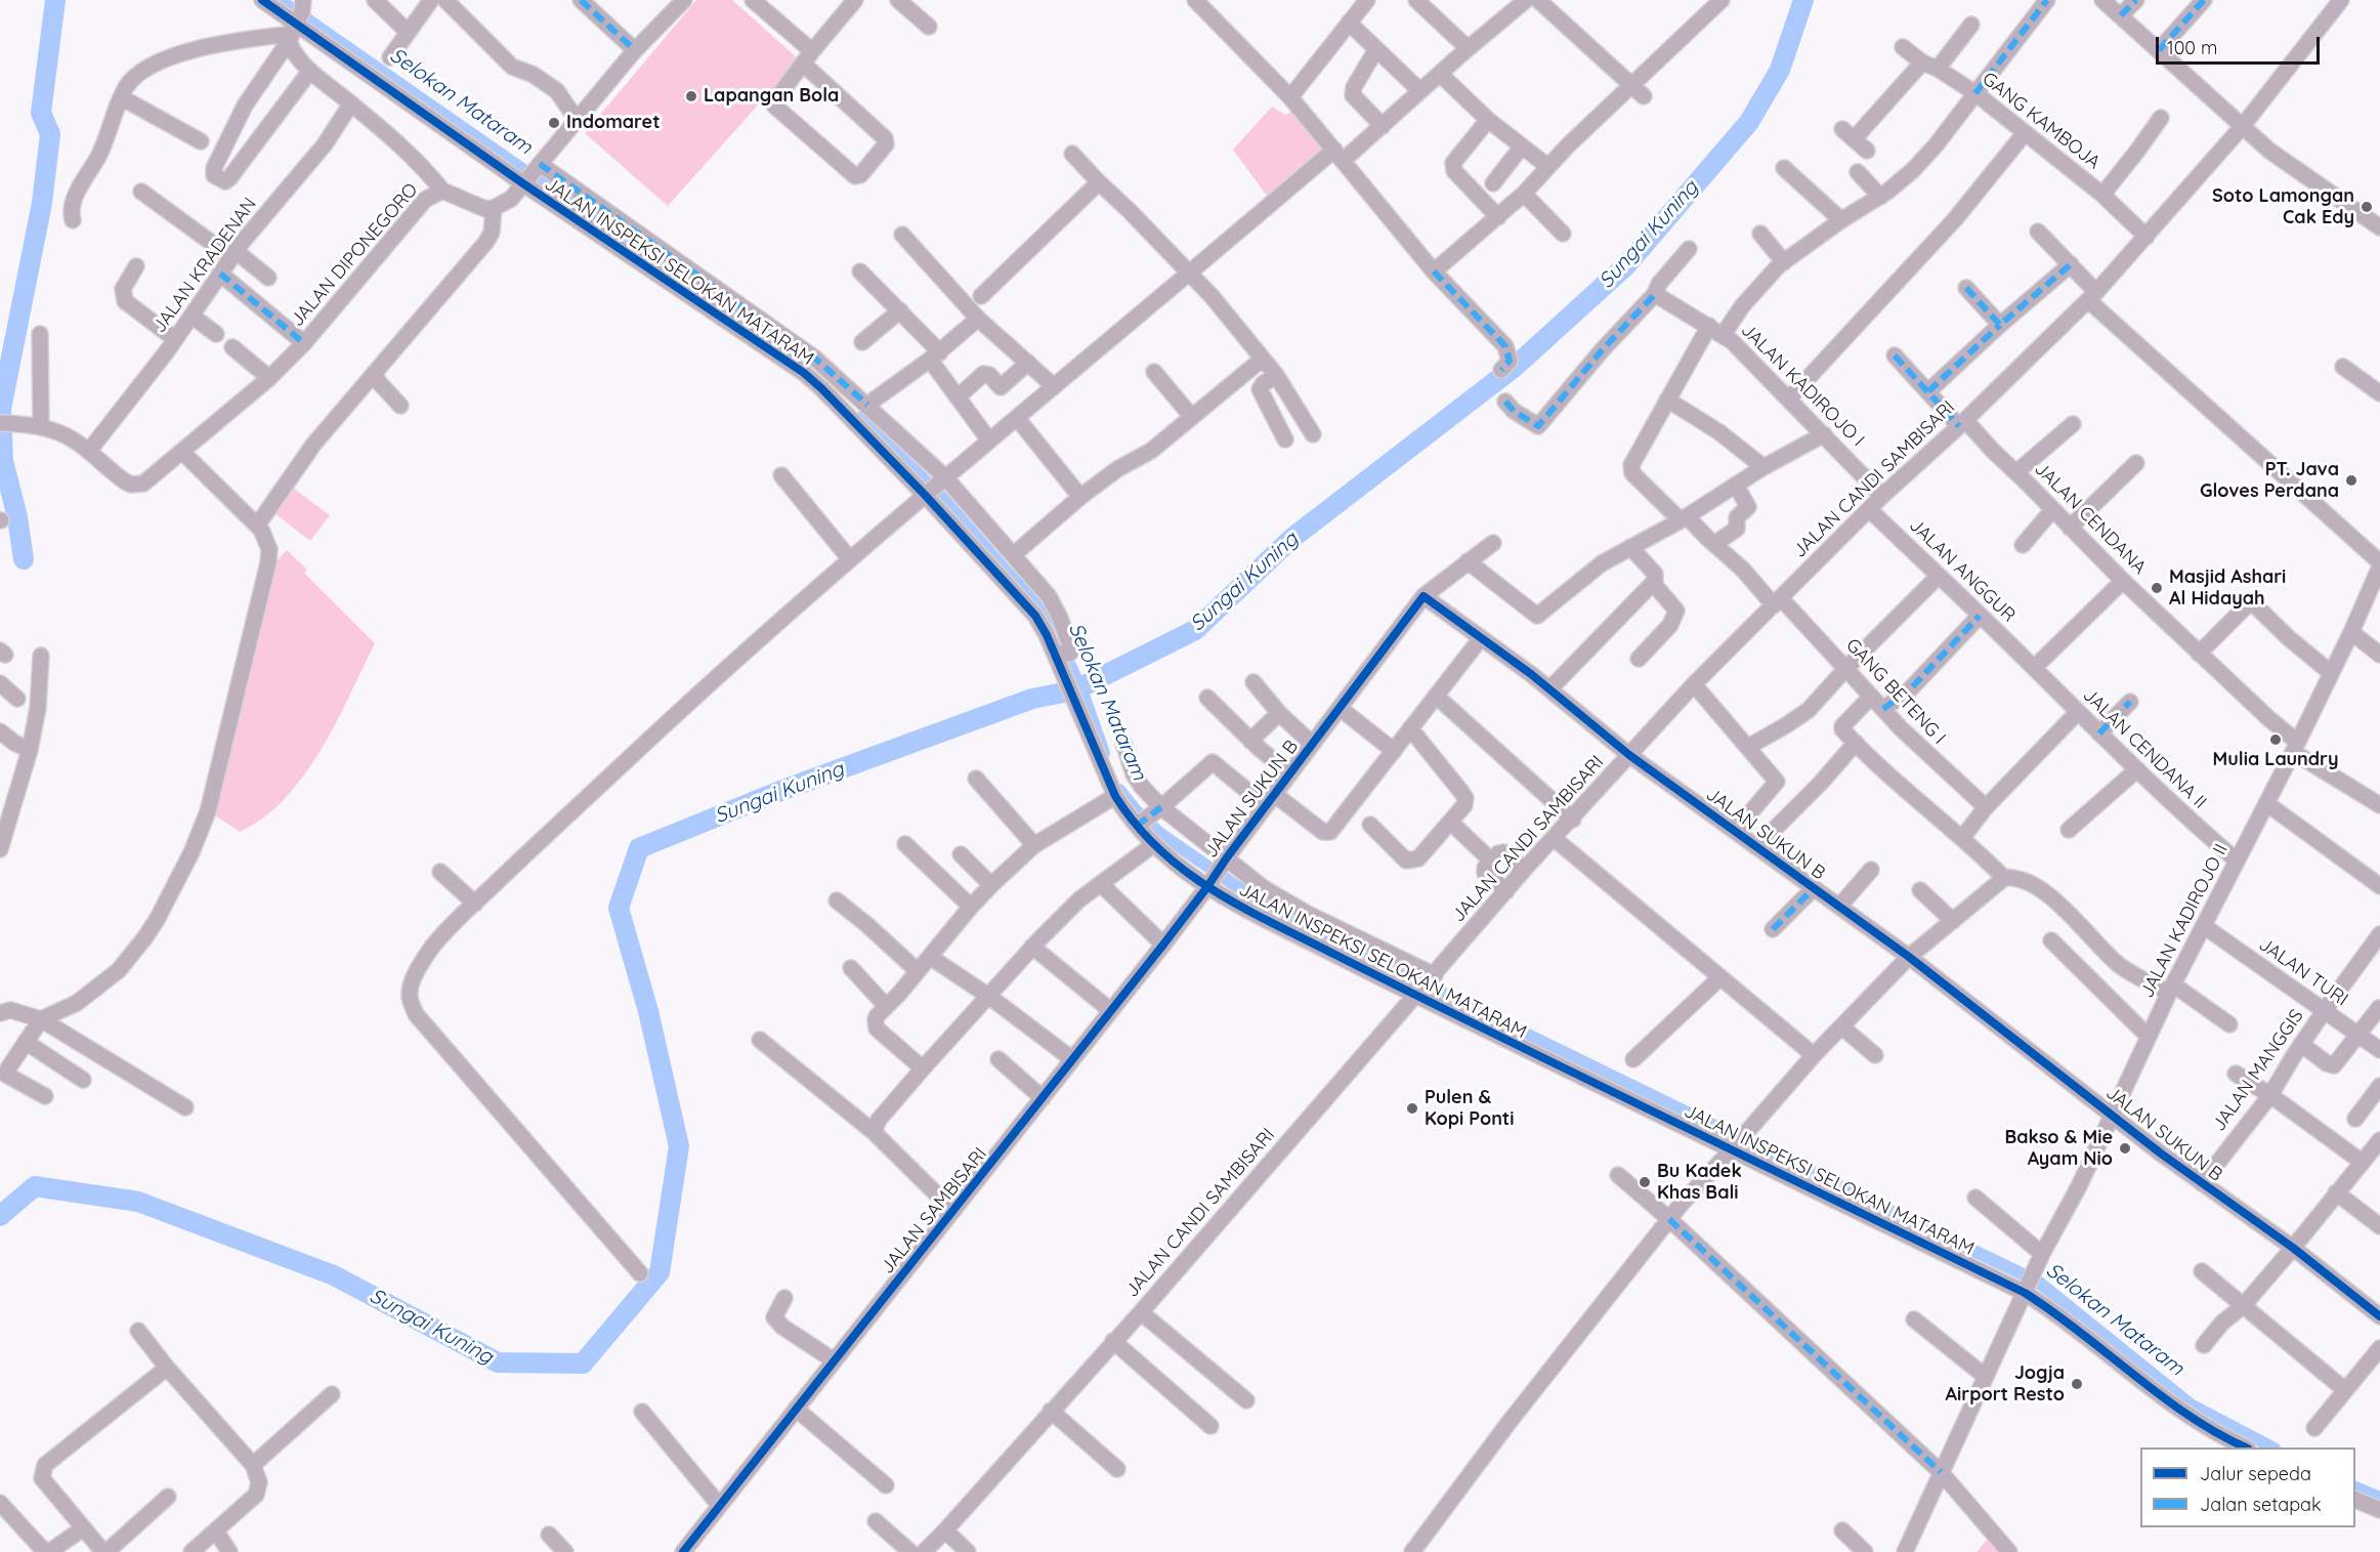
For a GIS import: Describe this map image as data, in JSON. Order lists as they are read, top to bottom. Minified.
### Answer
{"streets":{"street":["GANG KAMBOJA","JALAN DIPONEGORO","JALAN KRADENAN","JALAN INSPEKSI SELOKAN MATARAM","JALAN KADIROJO I","JALAN CANDI SAMBISARI","JALAN CENDANA","JALAN ANGGUR","GANG BETENG I","JALAN CENDANA II","JALAN SUKUN B","JALAN KADIROJO II","JALAN TURI","JALAN MANGGIS","JALAN SAMBISARI"]},"crossings":[["GANG KAMBOJA","JALAN CANDI SAMBISARI"],["JALAN DIPONEGORO","JALAN KRADENAN"],["JALAN INSPEKSI SELOKAN MATARAM","JALAN CANDI SAMBISARI"],["JALAN INSPEKSI SELOKAN MATARAM","JALAN SUKUN B"],["JALAN INSPEKSI SELOKAN MATARAM","JALAN KADIROJO II"],["JALAN INSPEKSI SELOKAN MATARAM","JALAN SAMBISARI"],["JALAN KADIROJO I","JALAN CANDI SAMBISARI"],["JALAN CANDI SAMBISARI","JALAN CENDANA"],["JALAN CANDI SAMBISARI","JALAN ANGGUR"],["JALAN CANDI SAMBISARI","GANG BETENG I"],["JALAN CANDI SAMBISARI","JALAN SUKUN B"],["JALAN CENDANA","JALAN KADIROJO II"],["JALAN ANGGUR","JALAN CENDANA II"],["JALAN CENDANA II","JALAN KADIROJO II"],["JALAN SUKUN B","JALAN KADIROJO II"],["JALAN SUKUN B","JALAN MANGGIS"],["JALAN SUKUN B","JALAN SAMBISARI"],["JALAN KADIROJO II","JALAN TURI"],["JALAN TURI","JALAN MANGGIS"]],"water":["Selokan Mataram","Sungai Kuning"],"places":["Lapangan Bola","Indomaret","Soto Lamongan Cak Edy","PT. Java Gloves Perdana","Masjid Ashari Al Hidayah","Mulia Laundry","Pulen & Kopi Ponti","Bakso & Mie Ayam Nio","Bu Kadek Khas Bali","Jogja Airport Resto"],"legend":["Jalur sepeda","Jalan setapak"],"scale_bar":"100 m"}
